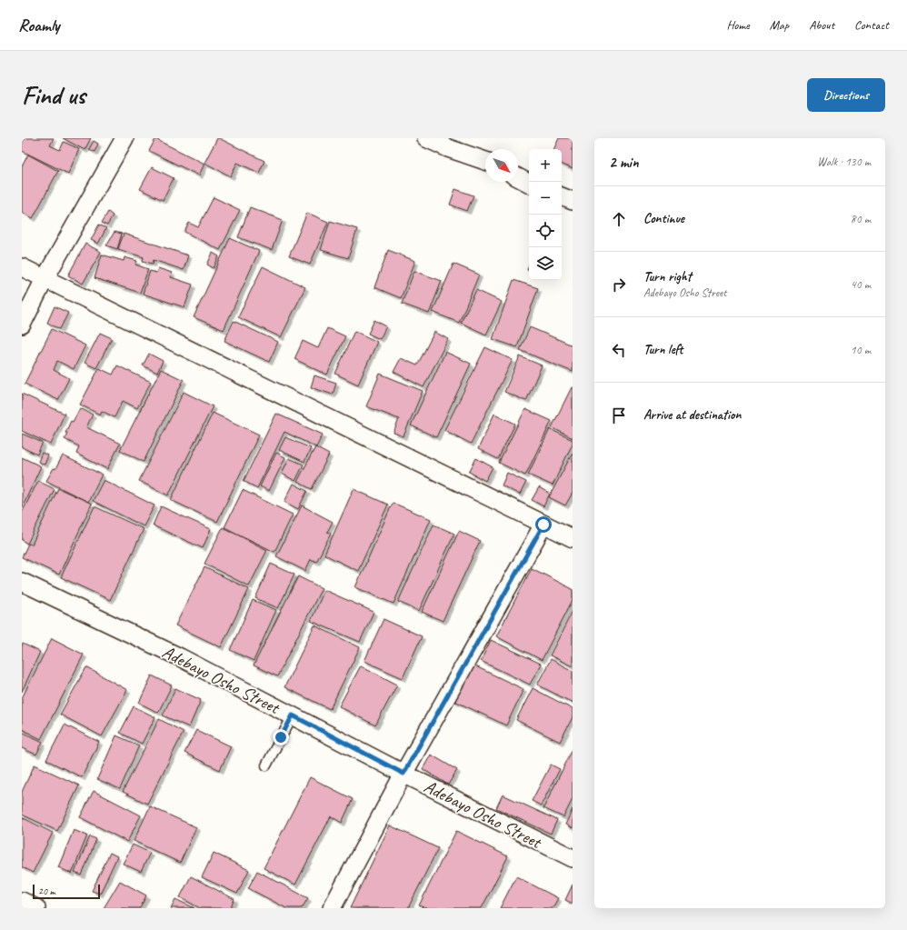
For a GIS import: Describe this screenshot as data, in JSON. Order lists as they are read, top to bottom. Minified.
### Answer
{"streets":{"street":["Adebayo Osho Street"]},"scale_bar":"20 m","north":"bottom right","page":{"header":"Roamly","nav":["Home","Map","About","Contact"],"buttons":"Directions","title":"Find us","heading":["2 min","Walk · 130 m"],"map_buttons":["+","−"],"list":[["Continue","80 m"],["Turn right","Adebayo Osho Street","40 m"],["Turn left","10 m"],"Arrive at destination"],"scale":"20 m"}}
